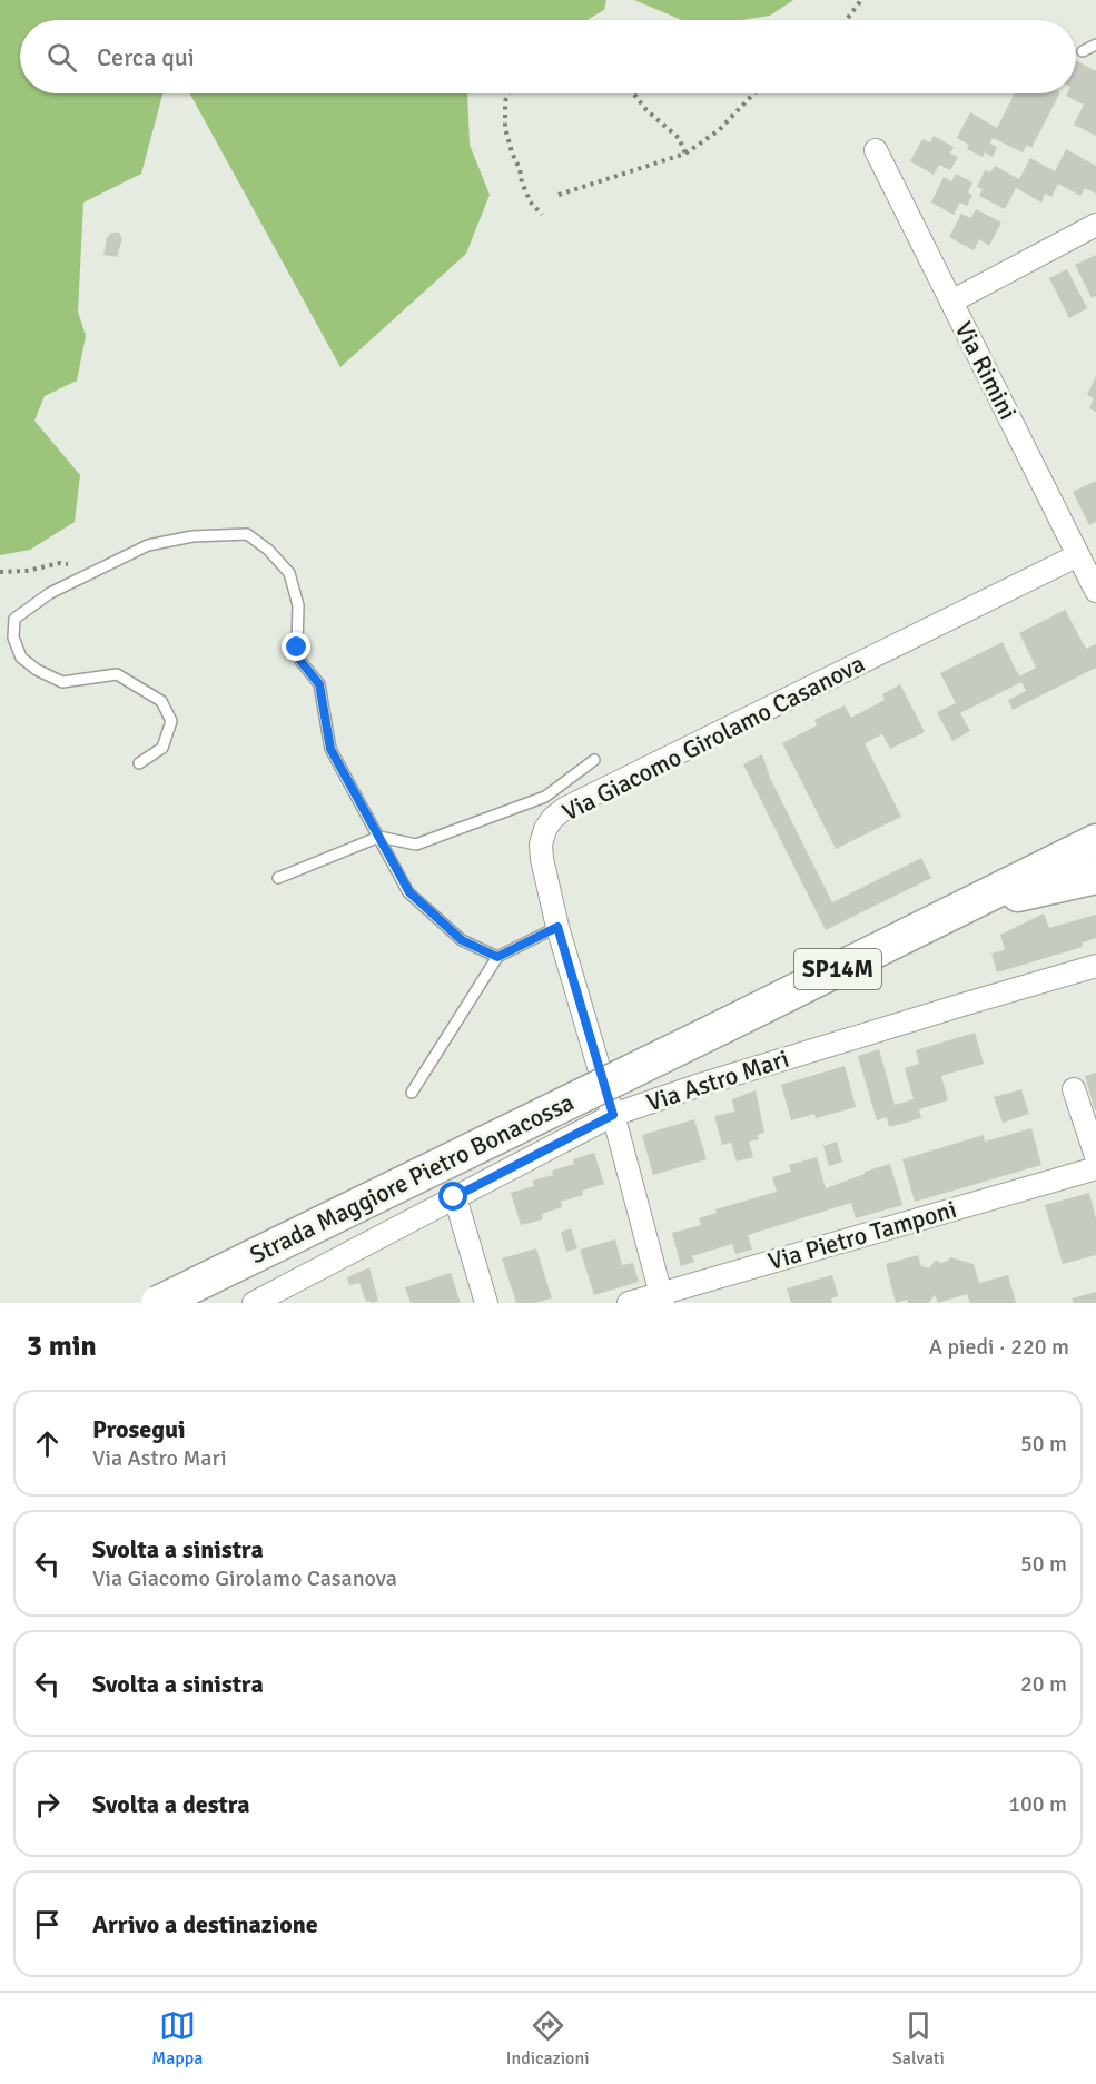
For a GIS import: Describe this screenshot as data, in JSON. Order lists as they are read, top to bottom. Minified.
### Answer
{"streets":{"main road":["SP14M","Strada Maggiore Pietro Bonacossa"],"street":["Via Rimini","Via Giacomo Girolamo Casanova","Via Astro Mari","Via Pietro Tamponi"]},"crossings":[["Via Rimini","Via Giacomo Girolamo Casanova"],["Via Giacomo Girolamo Casanova","Via Astro Mari"],["Via Giacomo Girolamo Casanova","Via Pietro Tamponi"]],"page":{"search":"Cerca qui","heading":["3 min","A piedi · 220 m"],"list":[["Prosegui","Via Astro Mari","50 m"],["Svolta a sinistra","Via Giacomo Girolamo Casanova","50 m"],["Svolta a sinistra","20 m"],["Svolta a destra","100 m"],"Arrivo a destinazione"],"nav":["Mappa","Indicazioni","Salvati"]}}
